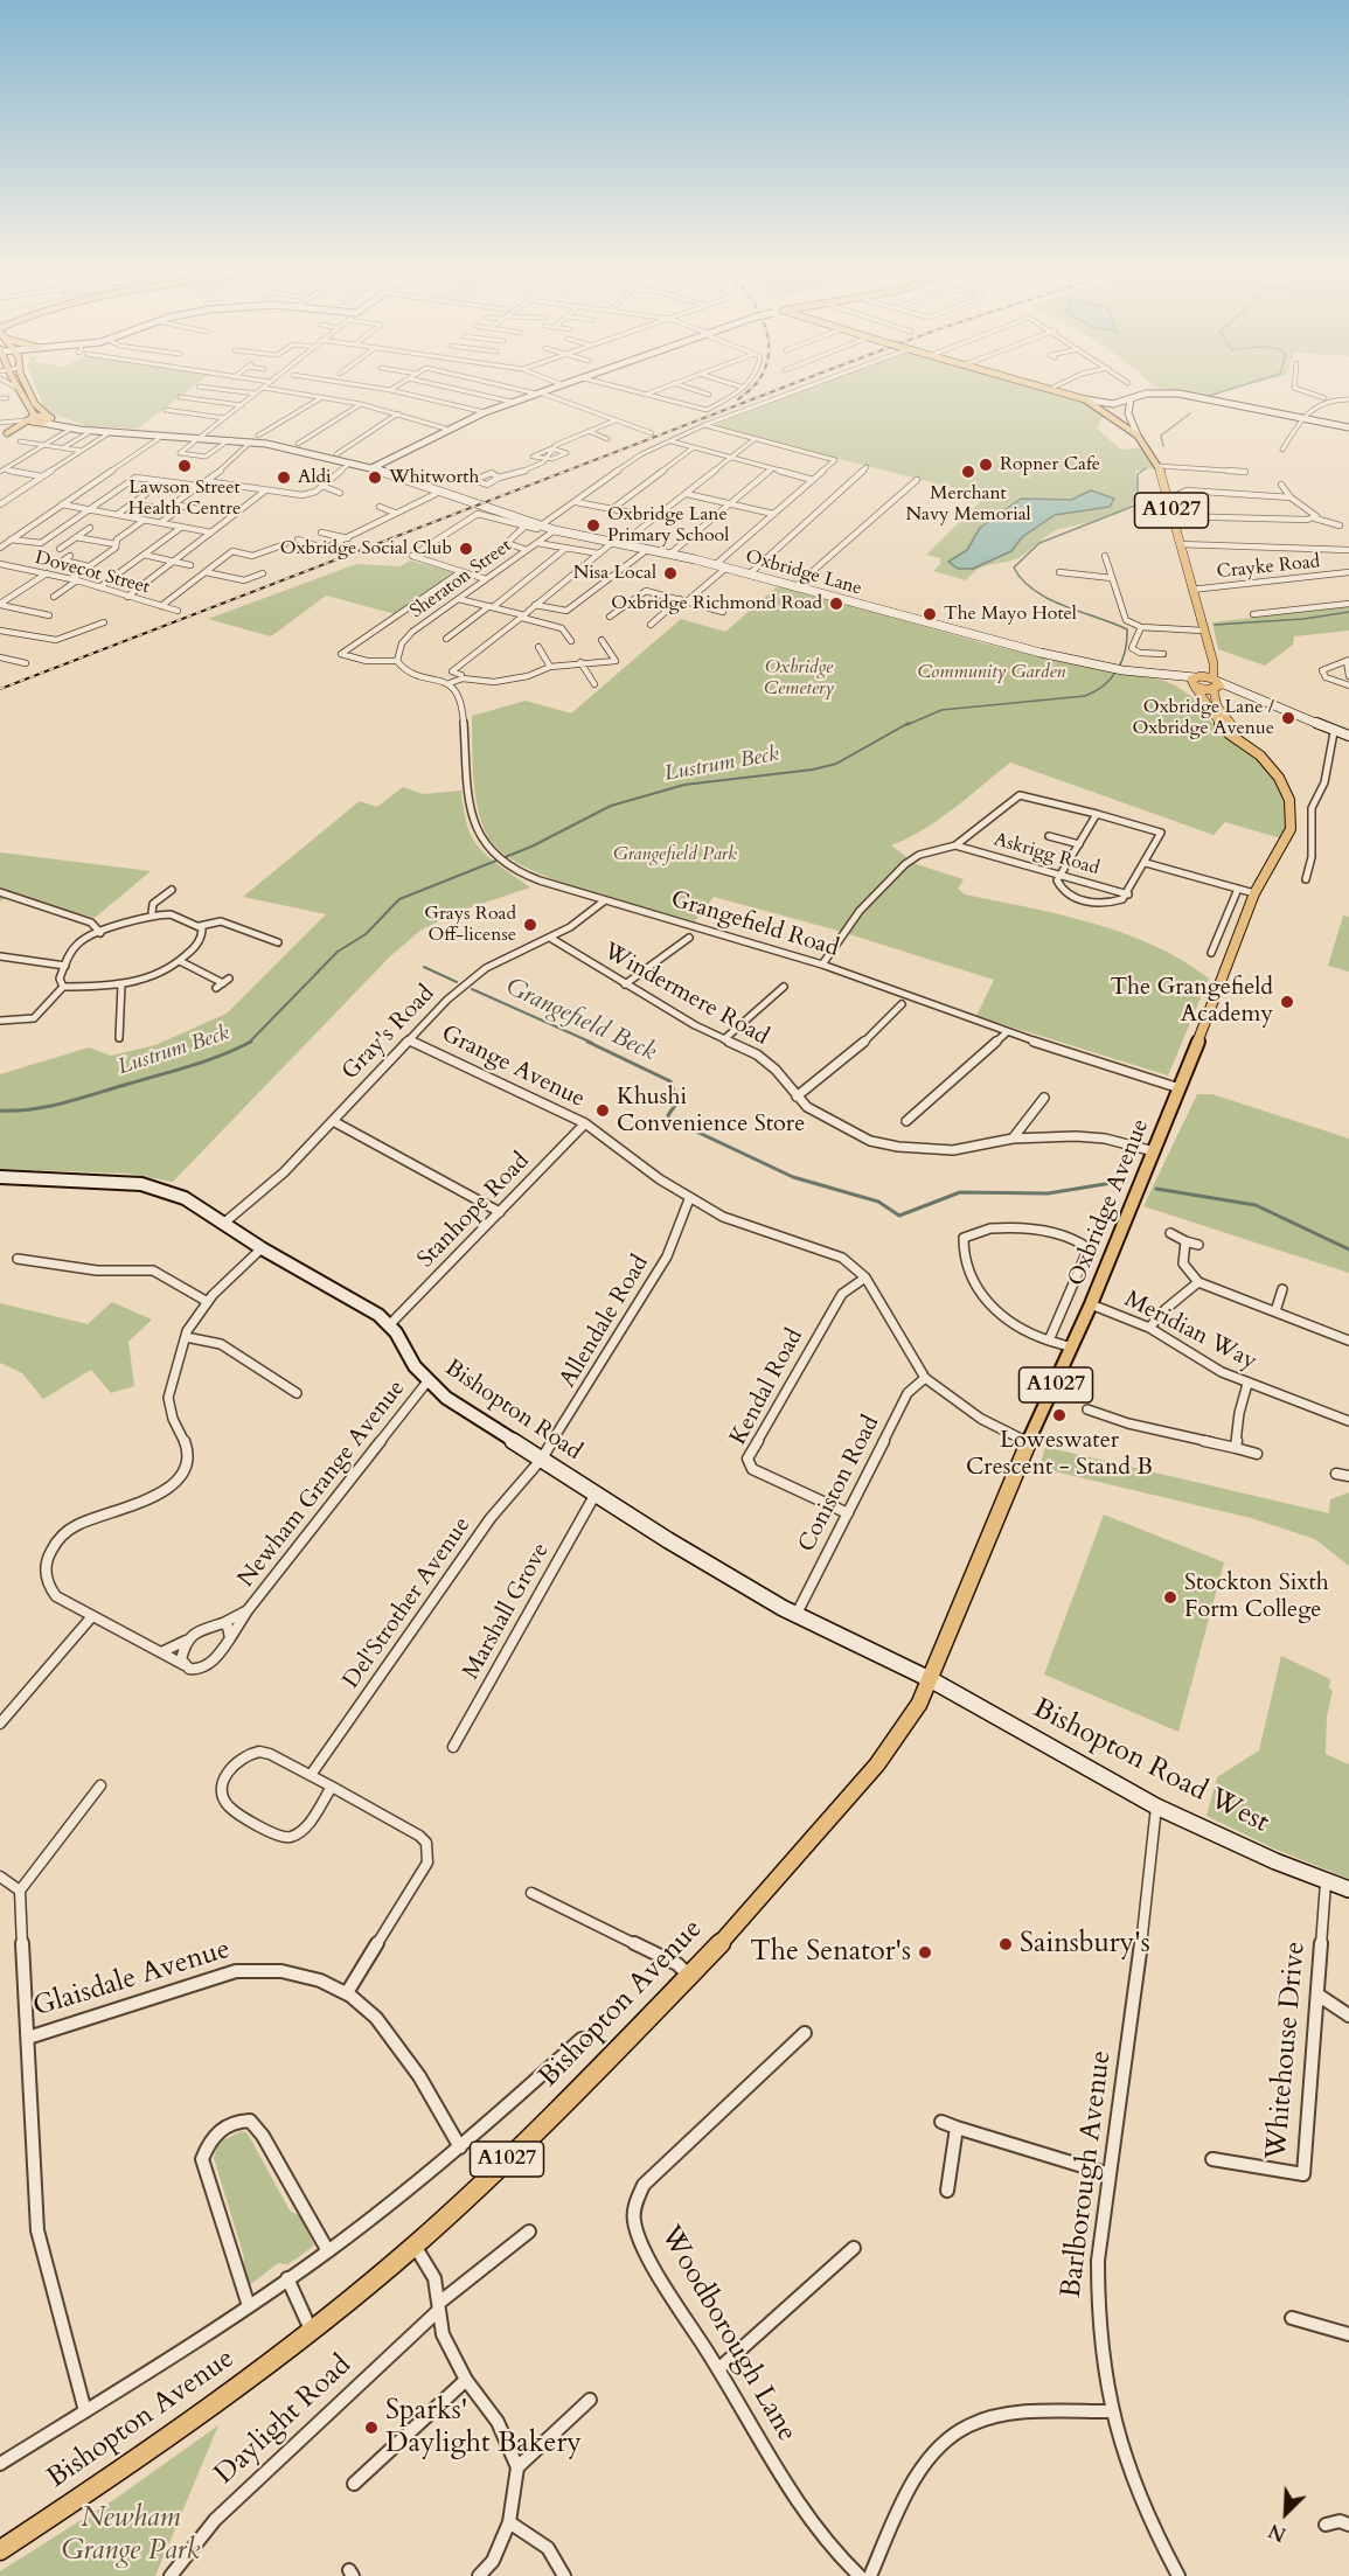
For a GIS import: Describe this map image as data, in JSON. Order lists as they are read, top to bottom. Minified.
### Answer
{"streets":{"main road":["A1027","Oxbridge Avenue","Bishopton Avenue"],"street":["Crayke Road","Dovecot Street","Oxbridge Lane","Sheraton Street","Askrigg Road","Grangefield Road","Windermere Road","Gray's Road","Grange Avenue","Stanhope Road","Allendale Road","Meridian Way","Kendal Road","Bishopton Road","Newham Grange Avenue","Coniston Road","Del'Strother Avenue","Marshall Grove","Bishopton Road West","Glaisdale Avenue","Whitehouse Drive","Barlborough Avenue","Woodborough Lane","Daylight Road"]},"crossings":[["A1027","Crayke Road"],["A1027","Oxbridge Avenue"],["Oxbridge Lane","Sheraton Street"],["Oxbridge Lane","Oxbridge Avenue"],["Grangefield Road","Gray's Road"],["Grangefield Road","Oxbridge Avenue"],["Windermere Road","Gray's Road"],["Windermere Road","Oxbridge Avenue"],["Gray's Road","Grange Avenue"],["Gray's Road","Bishopton Road"],["Grange Avenue","Oxbridge Avenue"],["Grange Avenue","Stanhope Road"],["Grange Avenue","Allendale Road"],["Grange Avenue","Kendal Road"],["Grange Avenue","Coniston Road"],["Oxbridge Avenue","Meridian Way"],["Oxbridge Avenue","Bishopton Road"],["Oxbridge Avenue","Bishopton Road West"],["Oxbridge Avenue","Bishopton Avenue"],["Stanhope Road","Bishopton Road"],["Allendale Road","Bishopton Road"],["Allendale Road","Del'Strother Avenue"],["Kendal Road","Coniston Road"],["Bishopton Road","Newham Grange Avenue"],["Bishopton Road","Coniston Road"],["Bishopton Road","Del'Strother Avenue"],["Bishopton Road","Marshall Grove"],["Bishopton Road","Bishopton Road West"],["Bishopton Road","Bishopton Avenue"],["Bishopton Road West","Bishopton Avenue"],["Bishopton Road West","Whitehouse Drive"],["Bishopton Road West","Barlborough Avenue"],["Glaisdale Avenue","Bishopton Avenue"]],"water":["Lustrum Beck","Grangefield Beck"],"parks":["Oxbridge Cemetery","Community Garden","Grangefield Park","Newham Grange Park"],"places":["Ropner Cafe","Lawson Street Health Centre","Merchant Navy Memorial","Aldi","Whitworth","Oxbridge Lane Primary School","Oxbridge Social Club","Nisa Local","Oxbridge Richmond Road","The Mayo Hotel","Oxbridge Lane / Oxbridge Avenue","Grays Road Off-license","The Grangefield Academy","Khushi Convenience Store","Loweswater Crescent - Stand B","Stockton Sixth Form College","Sainsbury's","The Senator's","Sparks' Daylight Bakery"],"north":"bottom left"}
